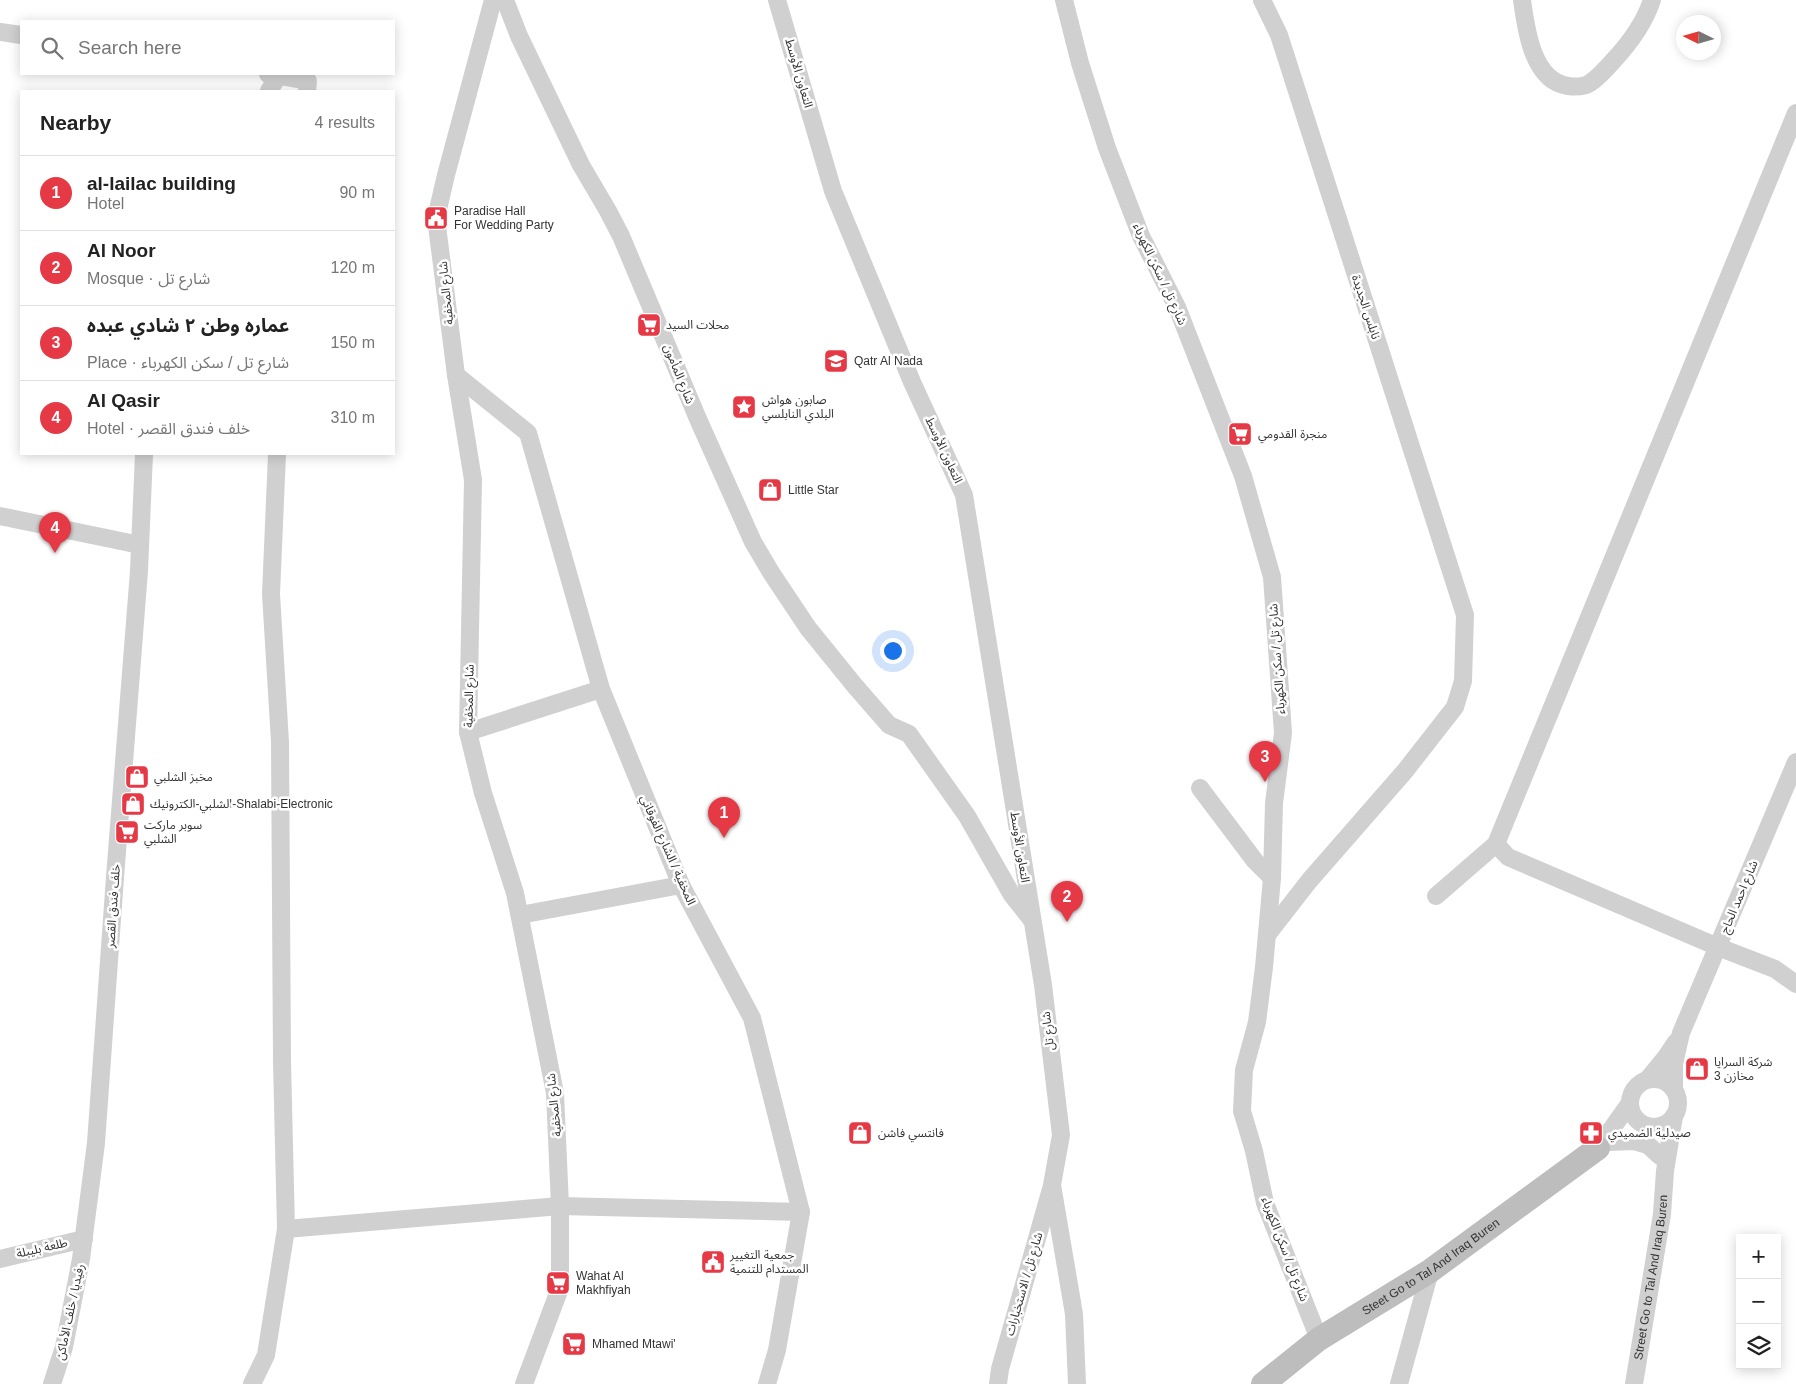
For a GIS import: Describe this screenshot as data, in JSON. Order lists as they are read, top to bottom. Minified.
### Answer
{"streets":{"street":["التعاون الأوسط","شارع تل / سكن الكهرباء","شارع المخفية","نابلس الجديدة","شارع المأمون","المخفية / الشارع الفوقاني","شارع احمد الحاج","خلف فندق القصر","شارع تل","طلعة بليبلة","Steet Go to Tal And Iraq Buren","Street Go to Tal And Iraq Buren","شارع تل / الاستخبارات","رفيديا / خلف الأماكن"]},"crossings":[["التعاون الأوسط","شارع تل"],["شارع تل / سكن الكهرباء","نابلس الجديدة"],["شارع تل / سكن الكهرباء","Steet Go to Tal And Iraq Buren"],["شارع المخفية","المخفية / الشارع الفوقاني"],["شارع المأمون","شارع تل"],["خلف فندق القصر","طلعة بليبلة"],["خلف فندق القصر","رفيديا / خلف الأماكن"],["شارع تل","شارع تل / الاستخبارات"],["طلعة بليبلة","رفيديا / خلف الأماكن"]],"places":{"public building":["Paradise Hall For Wedding Party","جمعية التغيير المستدام للتنمية"],"supermarket":["محلات السيد","منجرة القدومي","سوبر ماركت الشلبي","Wahat Al Makhfiyah","Mhamed Mtawi'"],"school or university":["Qatr Al Nada"],"place":["صابون هواش البلدي النابلسي"],"shop":["Little Star","مخبز الشلبي","الشلبي-الكترونيك-Shalabi-Electronic","شركة السرايا 3 مخازن","فانتسي فاشن"],"pharmacy":["صيدلية الضميدي"]},"north":"left","page":{"search":"Search here","heading":["Nearby","4 results"],"list":[{"mark":"1","name":"al-lailac building","note":"Hotel","value":"90 m"},{"mark":"2","name":"Al Noor","note":"Mosque · شارع تل","value":"120 m"},{"mark":"3","name":"عماره وطن ٢ شادي عبده","note":"Place · شارع تل / سكن الكهرباء","value":"150 m"},{"mark":"4","name":"Al Qasir","note":"Hotel · خلف فندق القصر","value":"310 m"}],"pins":["4","3","1","2"],"map_buttons":["+","−"]}}
